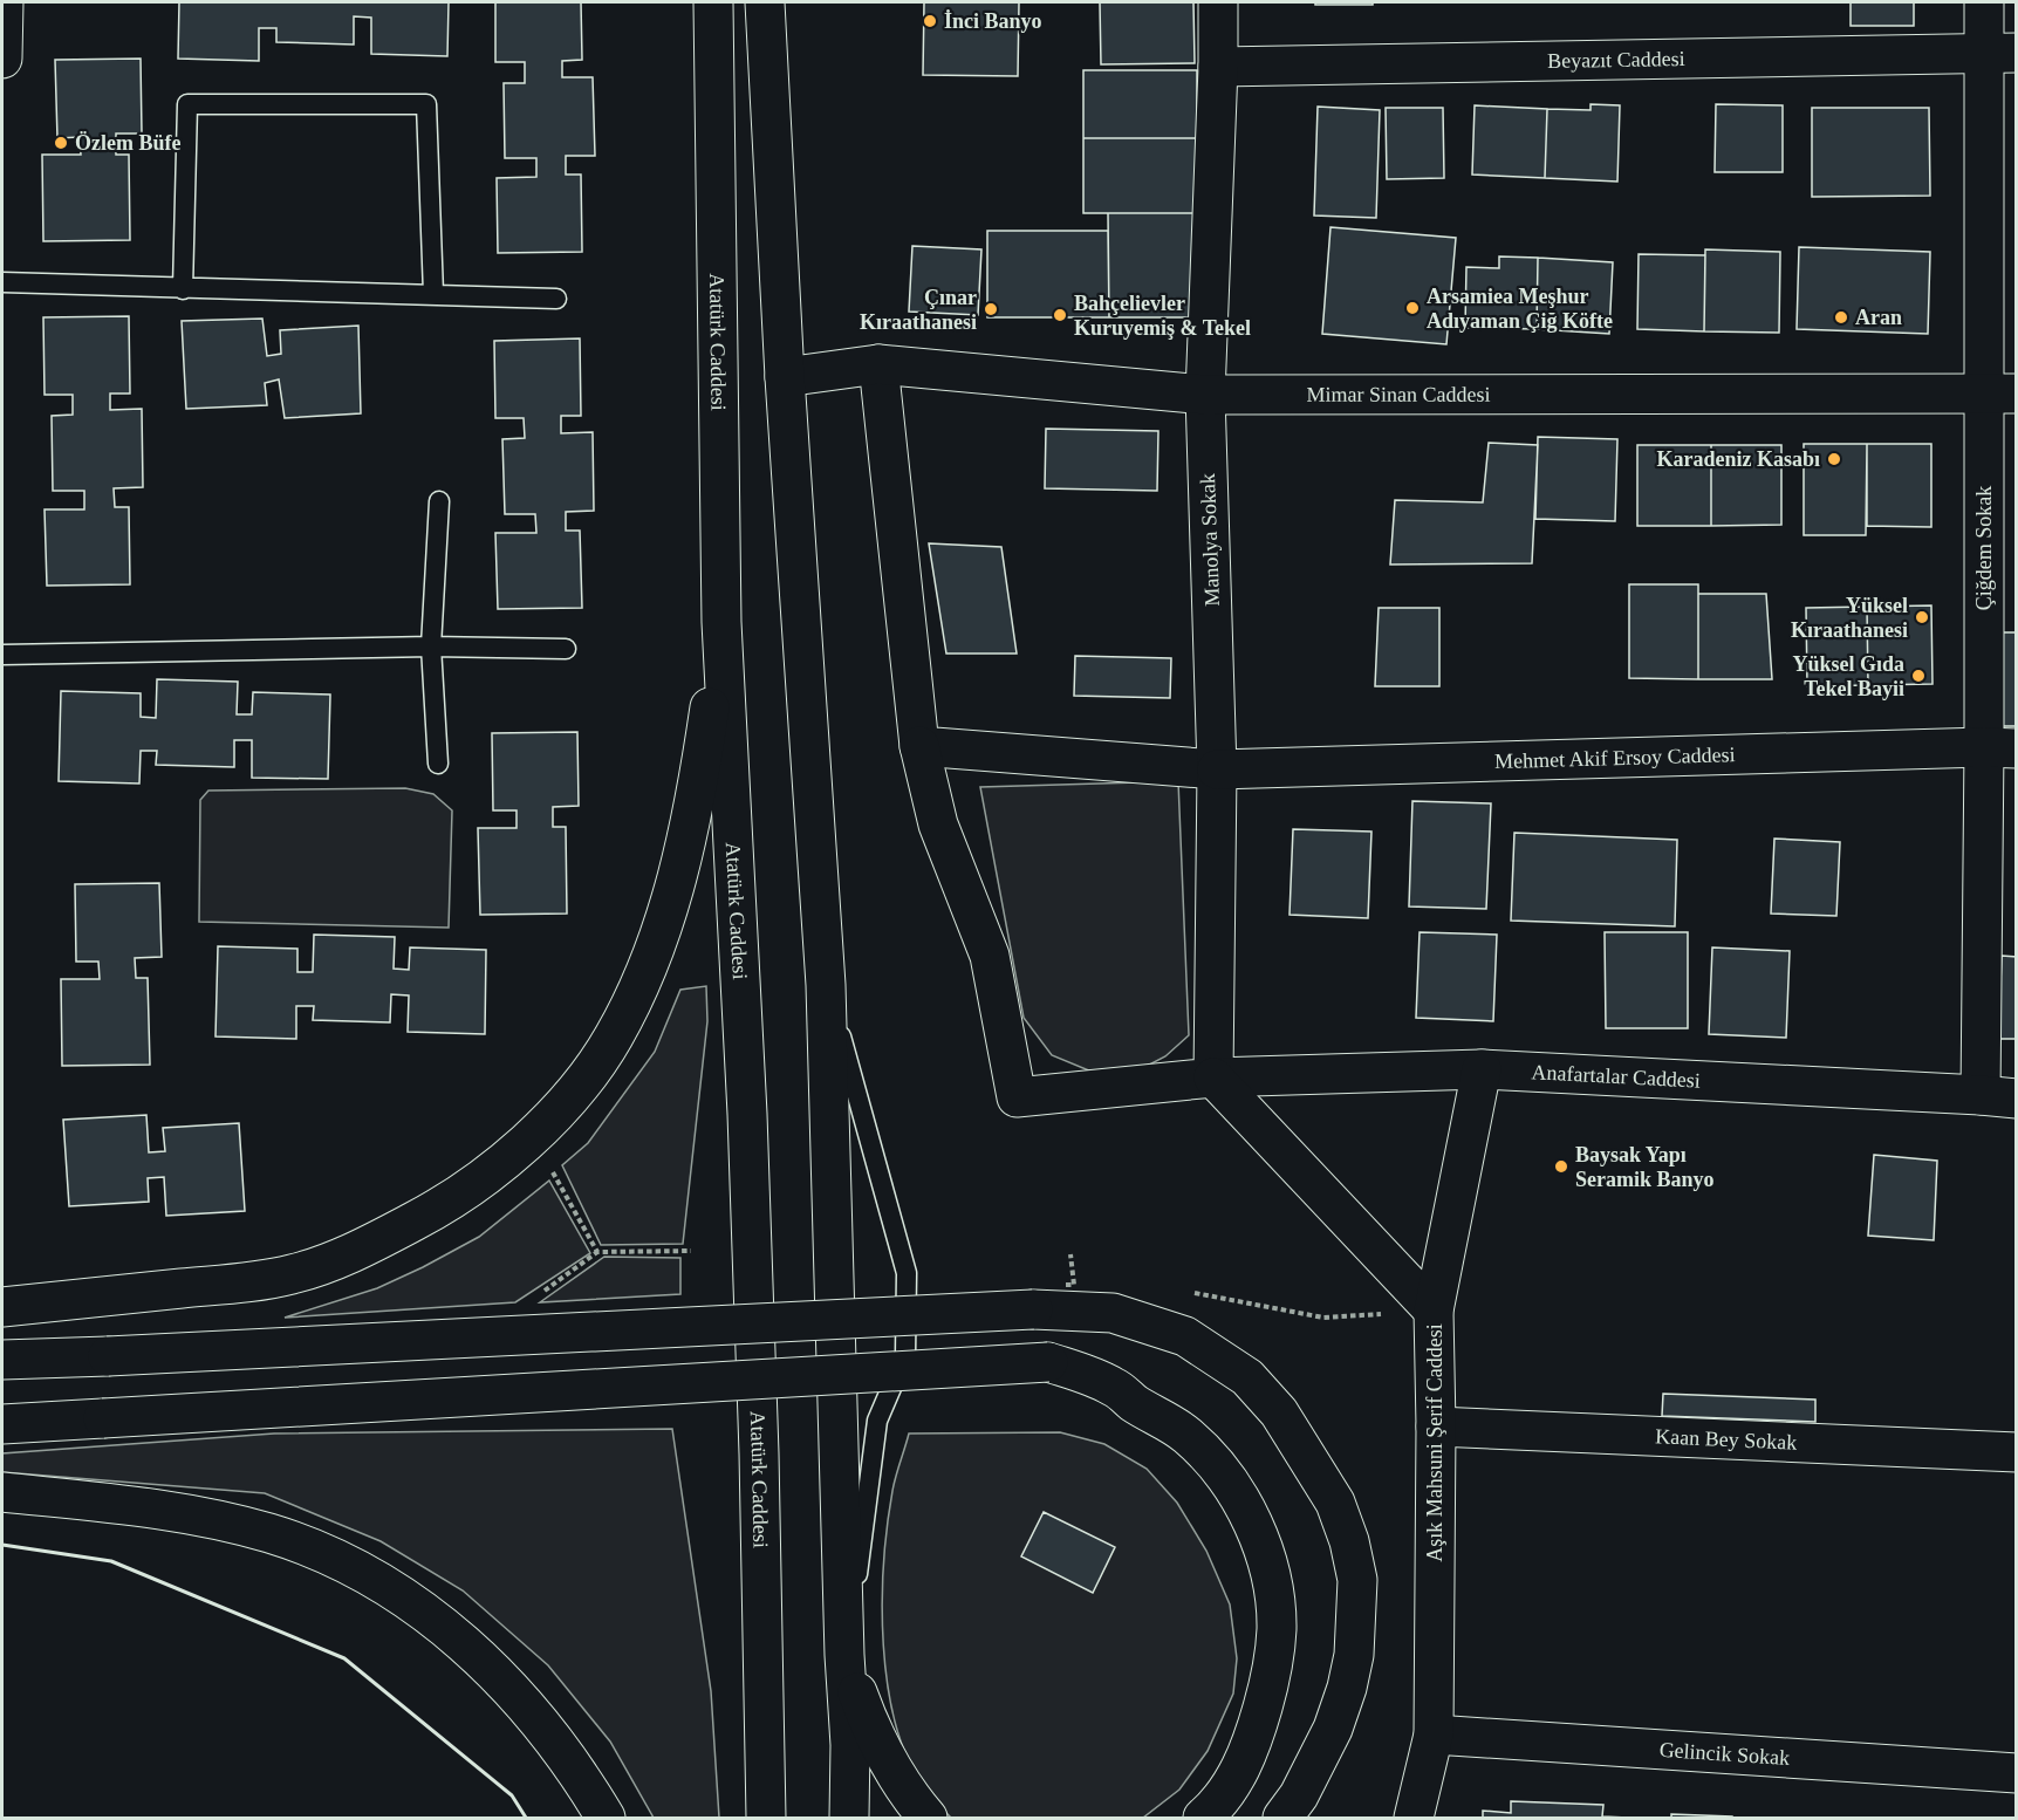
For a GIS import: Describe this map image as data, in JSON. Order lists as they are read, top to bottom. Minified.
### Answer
{"streets":{"main road":["Beyazıt Caddesi","Atatürk Caddesi","Mimar Sinan Caddesi","Manolya Sokak","Çiğdem Sokak","Mehmet Akif Ersoy Caddesi","Anafartalar Caddesi","Kaan Bey Sokak","Aşık Mahsuni Şerif Caddesi","Gelincik Sokak"]},"crossings":[["Beyazıt Caddesi","Manolya Sokak"],["Beyazıt Caddesi","Çiğdem Sokak"],["Mimar Sinan Caddesi","Manolya Sokak"],["Mimar Sinan Caddesi","Çiğdem Sokak"],["Manolya Sokak","Mehmet Akif Ersoy Caddesi"],["Manolya Sokak","Anafartalar Caddesi"],["Çiğdem Sokak","Mehmet Akif Ersoy Caddesi"],["Çiğdem Sokak","Anafartalar Caddesi"],["Mehmet Akif Ersoy Caddesi","Anafartalar Caddesi"],["Anafartalar Caddesi","Aşık Mahsuni Şerif Caddesi"],["Kaan Bey Sokak","Aşık Mahsuni Şerif Caddesi"],["Aşık Mahsuni Şerif Caddesi","Gelincik Sokak"]],"places":["İnci Banyo","Özlem Büfe","Arsamiea Meşhur Adıyaman Çiğ Köfte","Çınar Kıraathanesi","Bahçelievler Kuruyemiş & Tekel","Aran","Karadeniz Kasabı","Yüksel Kıraathanesi","Yüksel Gıda Tekel Bayii","Baysak Yapı Seramik Banyo"]}
